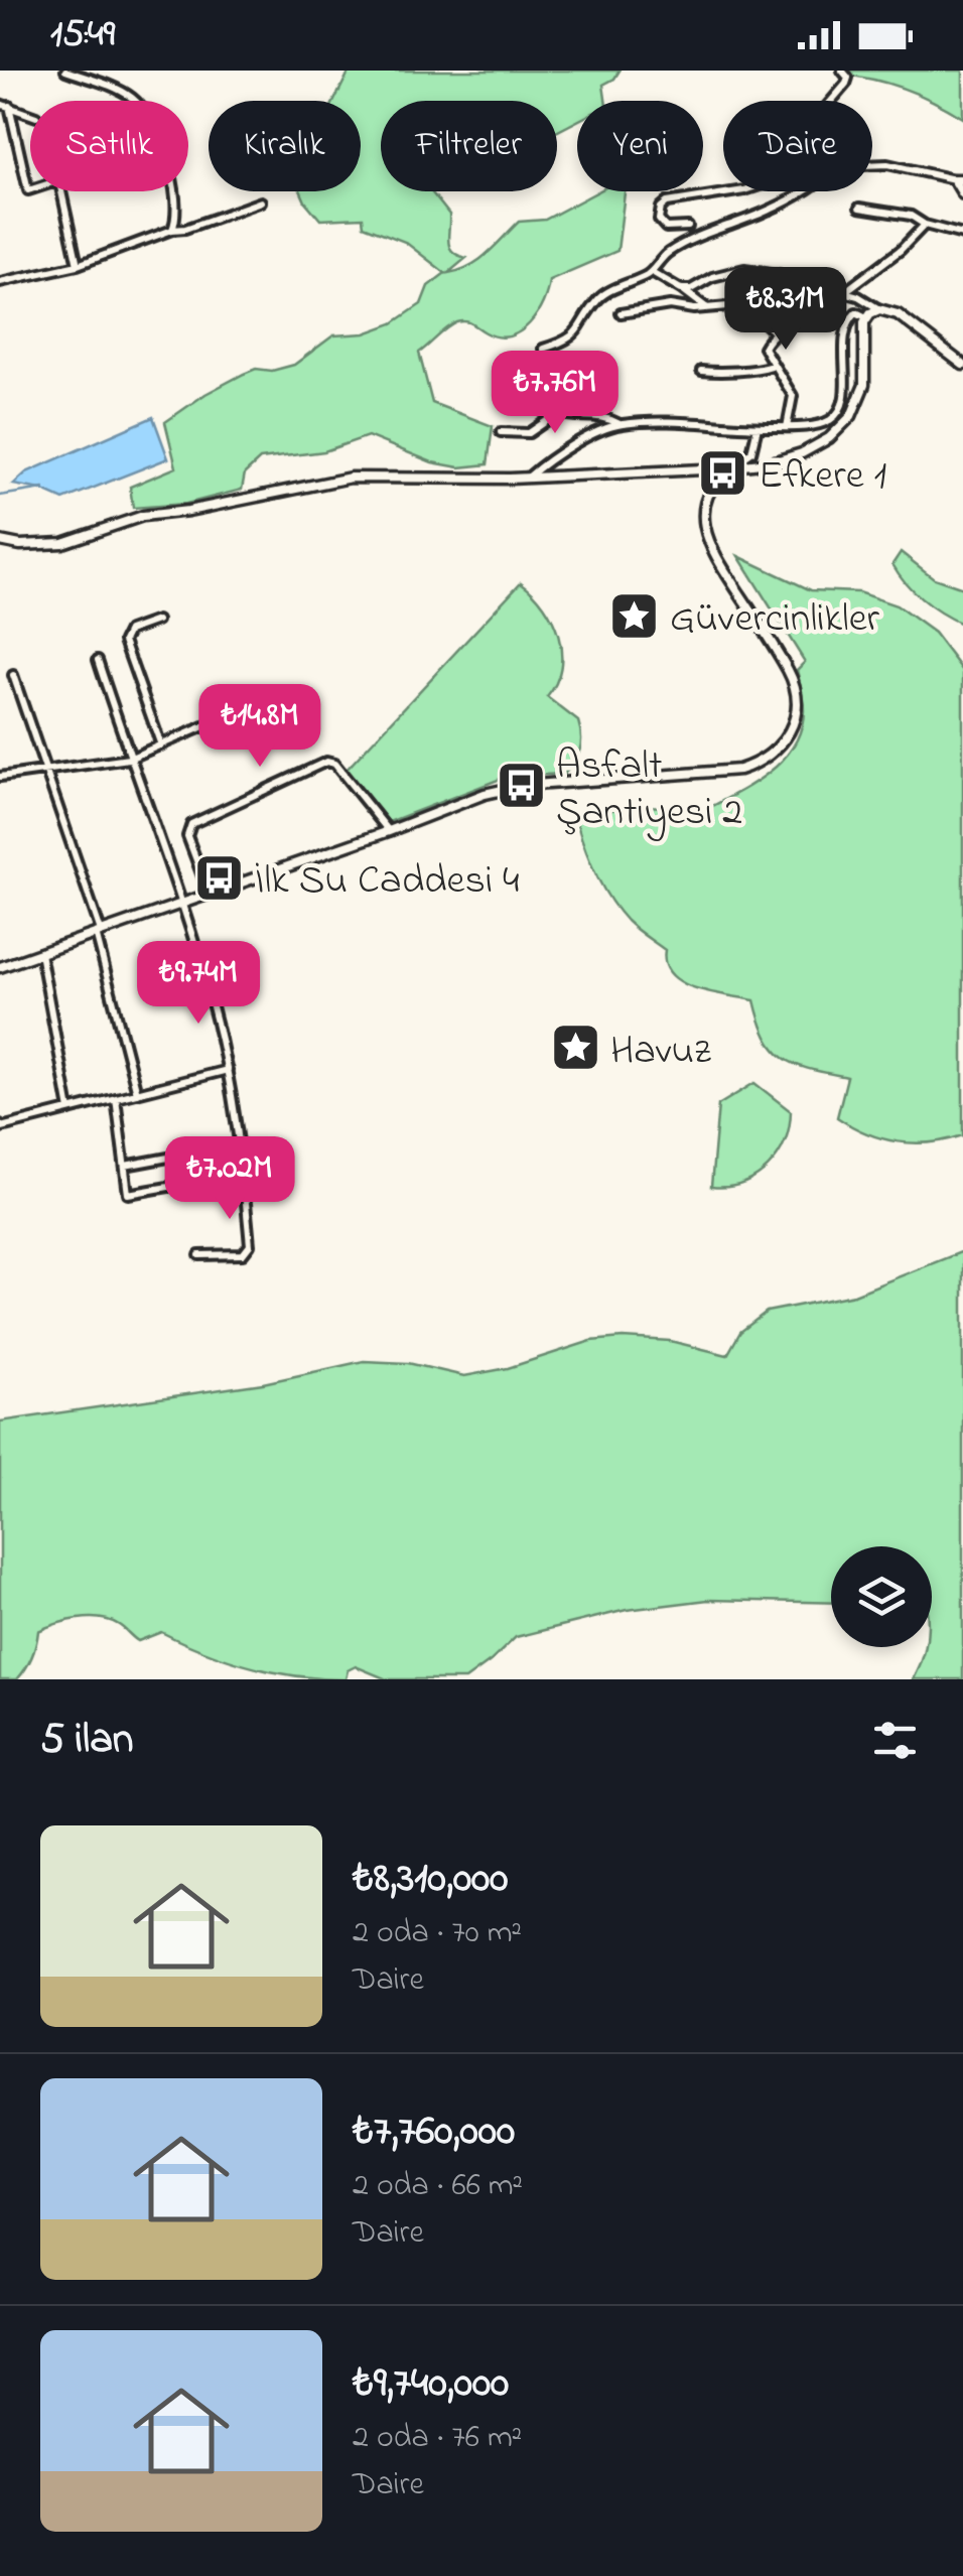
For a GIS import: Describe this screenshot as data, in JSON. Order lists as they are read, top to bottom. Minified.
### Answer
{"places":{"bus stop":["Efkere 1","Asfalt Şantiyesi 2","İlk Su Caddesi 4"],"place":["Güvercinlikler","Havuz"]},"page":{"status":"15:49","chip":["Satılık","Kiralık","Filtreler","Yeni","Daire"],"price":["₺8.31M","₺7.76M","₺14.8M","₺9.74M","₺7.02M"],"heading":"5 ilan","list":[{"name":"₺8,310,000","note":"2 oda · 70 m² · Daire"},{"name":"₺7,760,000","note":"2 oda · 66 m² · Daire"},{"name":"₺9,740,000","note":"2 oda · 76 m² · Daire"}]}}
